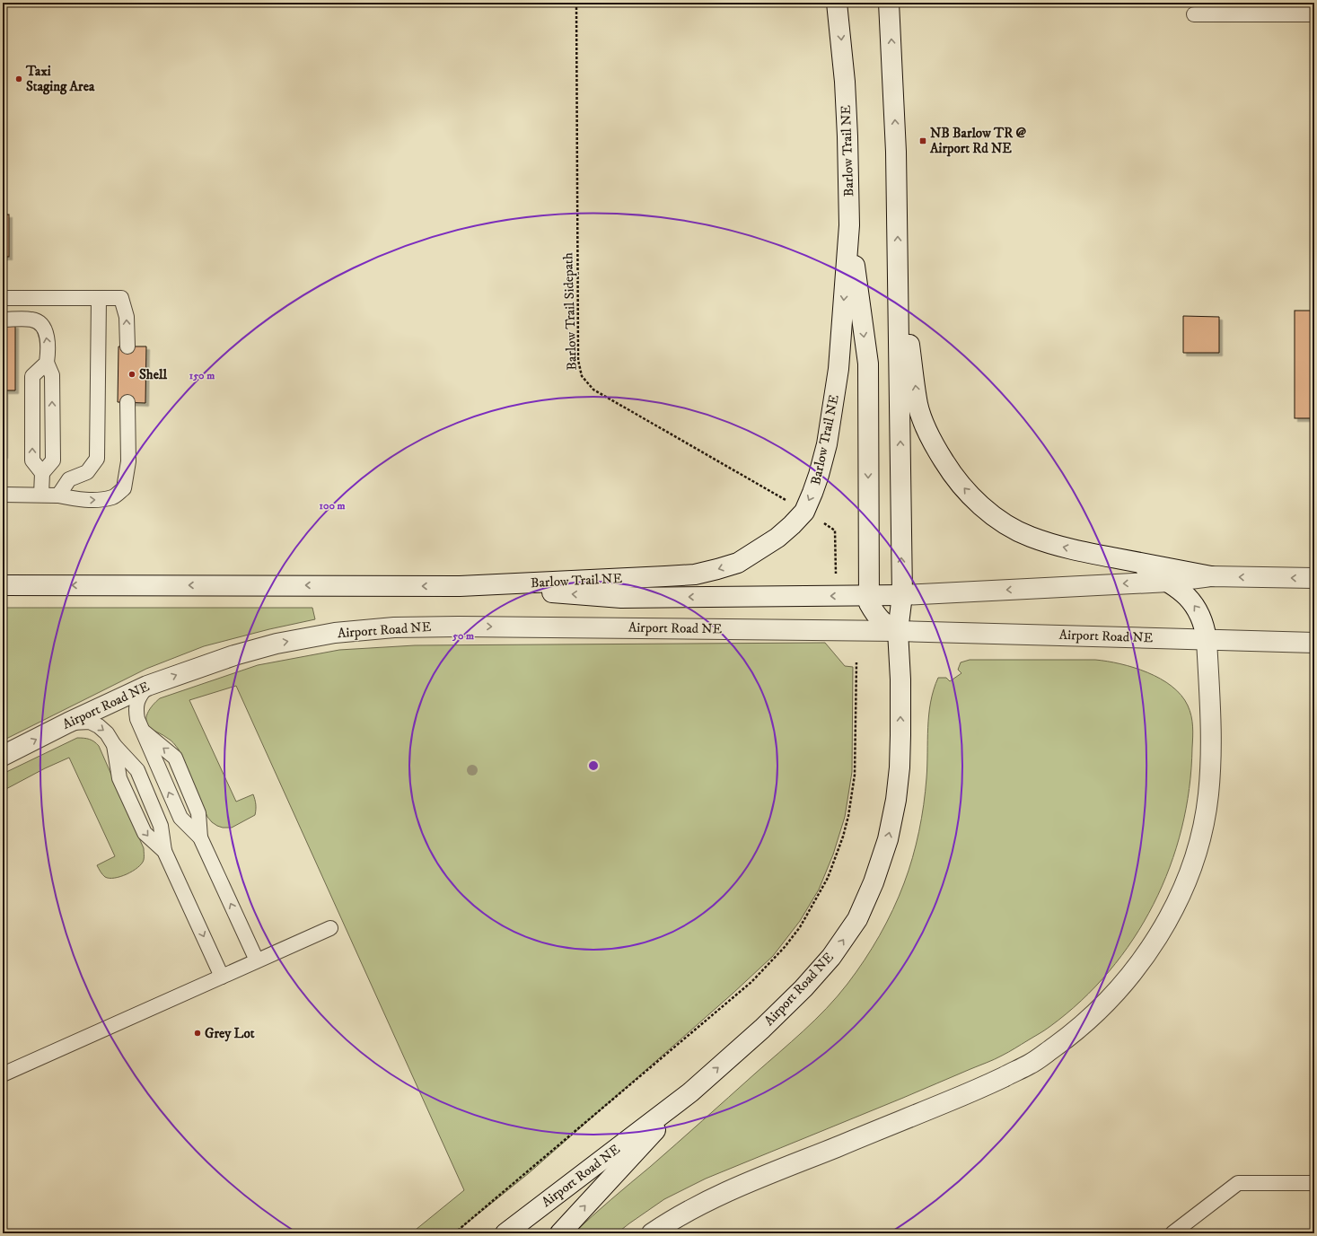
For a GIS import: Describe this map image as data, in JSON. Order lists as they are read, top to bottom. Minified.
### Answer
{"streets":{"main road":["Barlow Trail NE","Airport Road NE"],"path":["Barlow Trail Sidepath"]},"one_way":["Airport Road NE"],"places":{"other":["Taxi Staging Area","Shell","Grey Lot"],"transit":["NB Barlow TR @ Airport Rd NE"]},"rings":["150 m","100 m","50 m"]}
